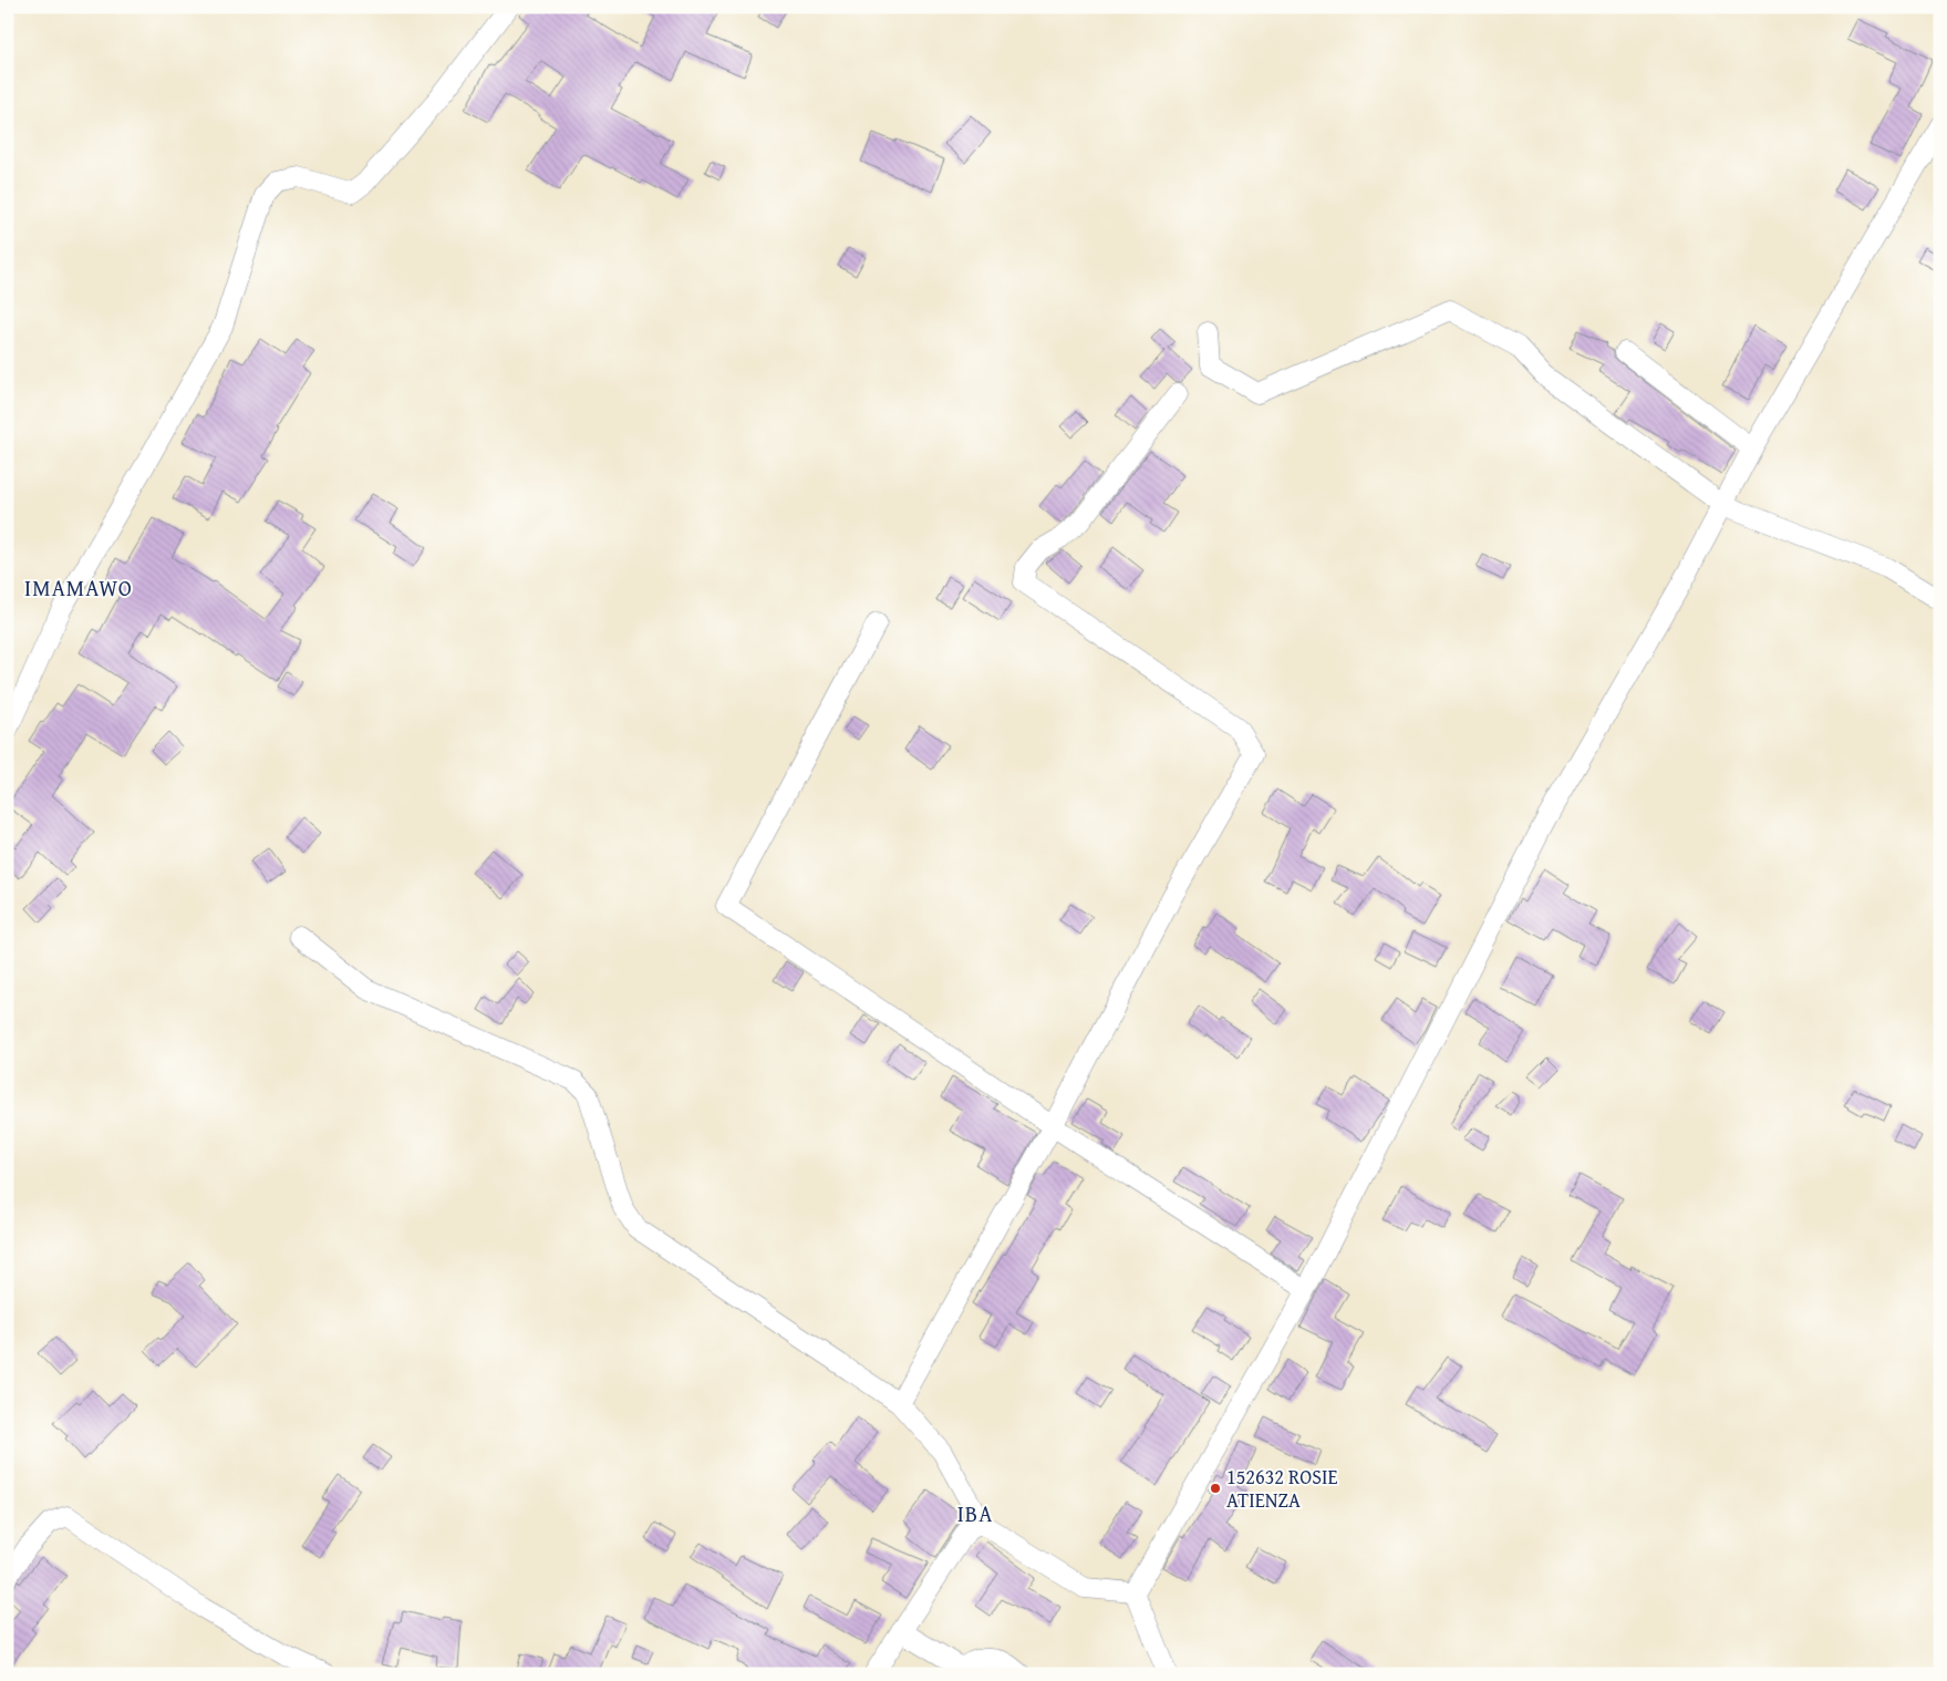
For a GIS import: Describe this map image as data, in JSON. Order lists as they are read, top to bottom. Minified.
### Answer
{"districts":["IMAMAWO","IBA"],"places":["152632 ROSIE ATIENZA"]}
